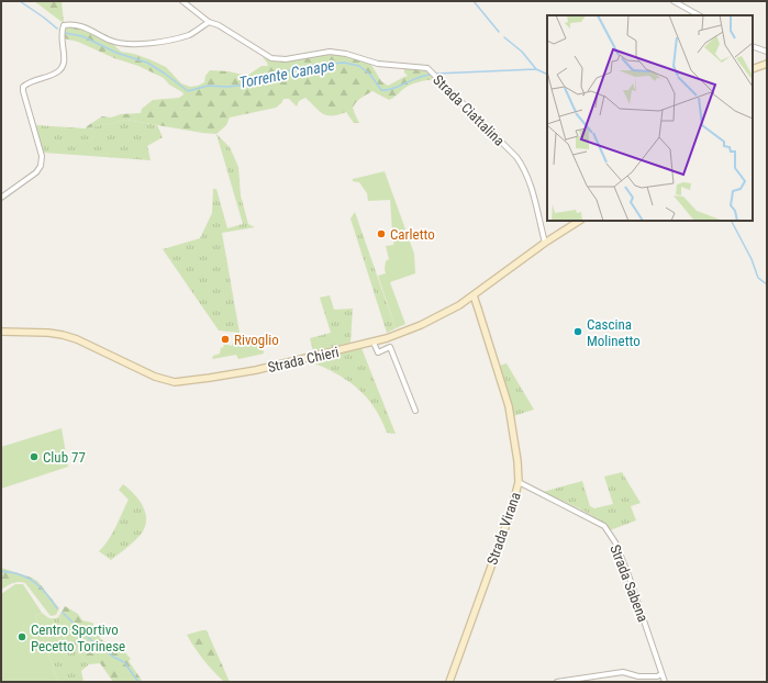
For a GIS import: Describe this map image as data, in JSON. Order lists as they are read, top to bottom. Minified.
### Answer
{"streets":{"main road":["Strada Chieri","Strada Virana"],"street":["Strada Ciattalina","Strada Sabena"]},"crossings":[["Strada Ciattalina","Strada Chieri"],["Strada Chieri","Strada Virana"],["Strada Virana","Strada Sabena"]],"water":["Torrente Canape"],"places":["Carletto","Cascina Molinetto","Rivoglio","Club 77","Centro Sportivo Pecetto Torinese"]}
